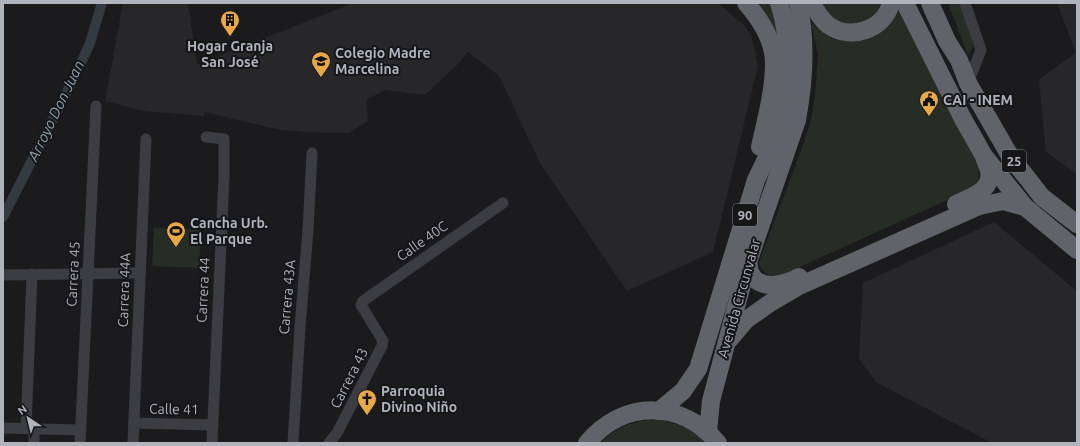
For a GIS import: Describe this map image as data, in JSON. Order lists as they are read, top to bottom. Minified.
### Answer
{"streets":{"highway":["25","90","Avenida Circunvalar"],"street":["Calle 40C","Carrera 45","Carrera 44A","Carrera 44","Carrera 43A","Carrera 43","Calle 41"]},"crossings":[["90","Avenida Circunvalar"],["Calle 40C","Carrera 43"],["Carrera 44A","Calle 41"],["Carrera 44","Calle 41"]],"water":["Arroyo Don Juan"],"places":{"building":["Hogar Granja San José"],"school or university":["Colegio Madre Marcelina"],"public building":["CAI - INEM"],"sports":["Cancha Urb. El Parque"],"church":["Parroquia Divino Niño"]},"north":"top left"}
